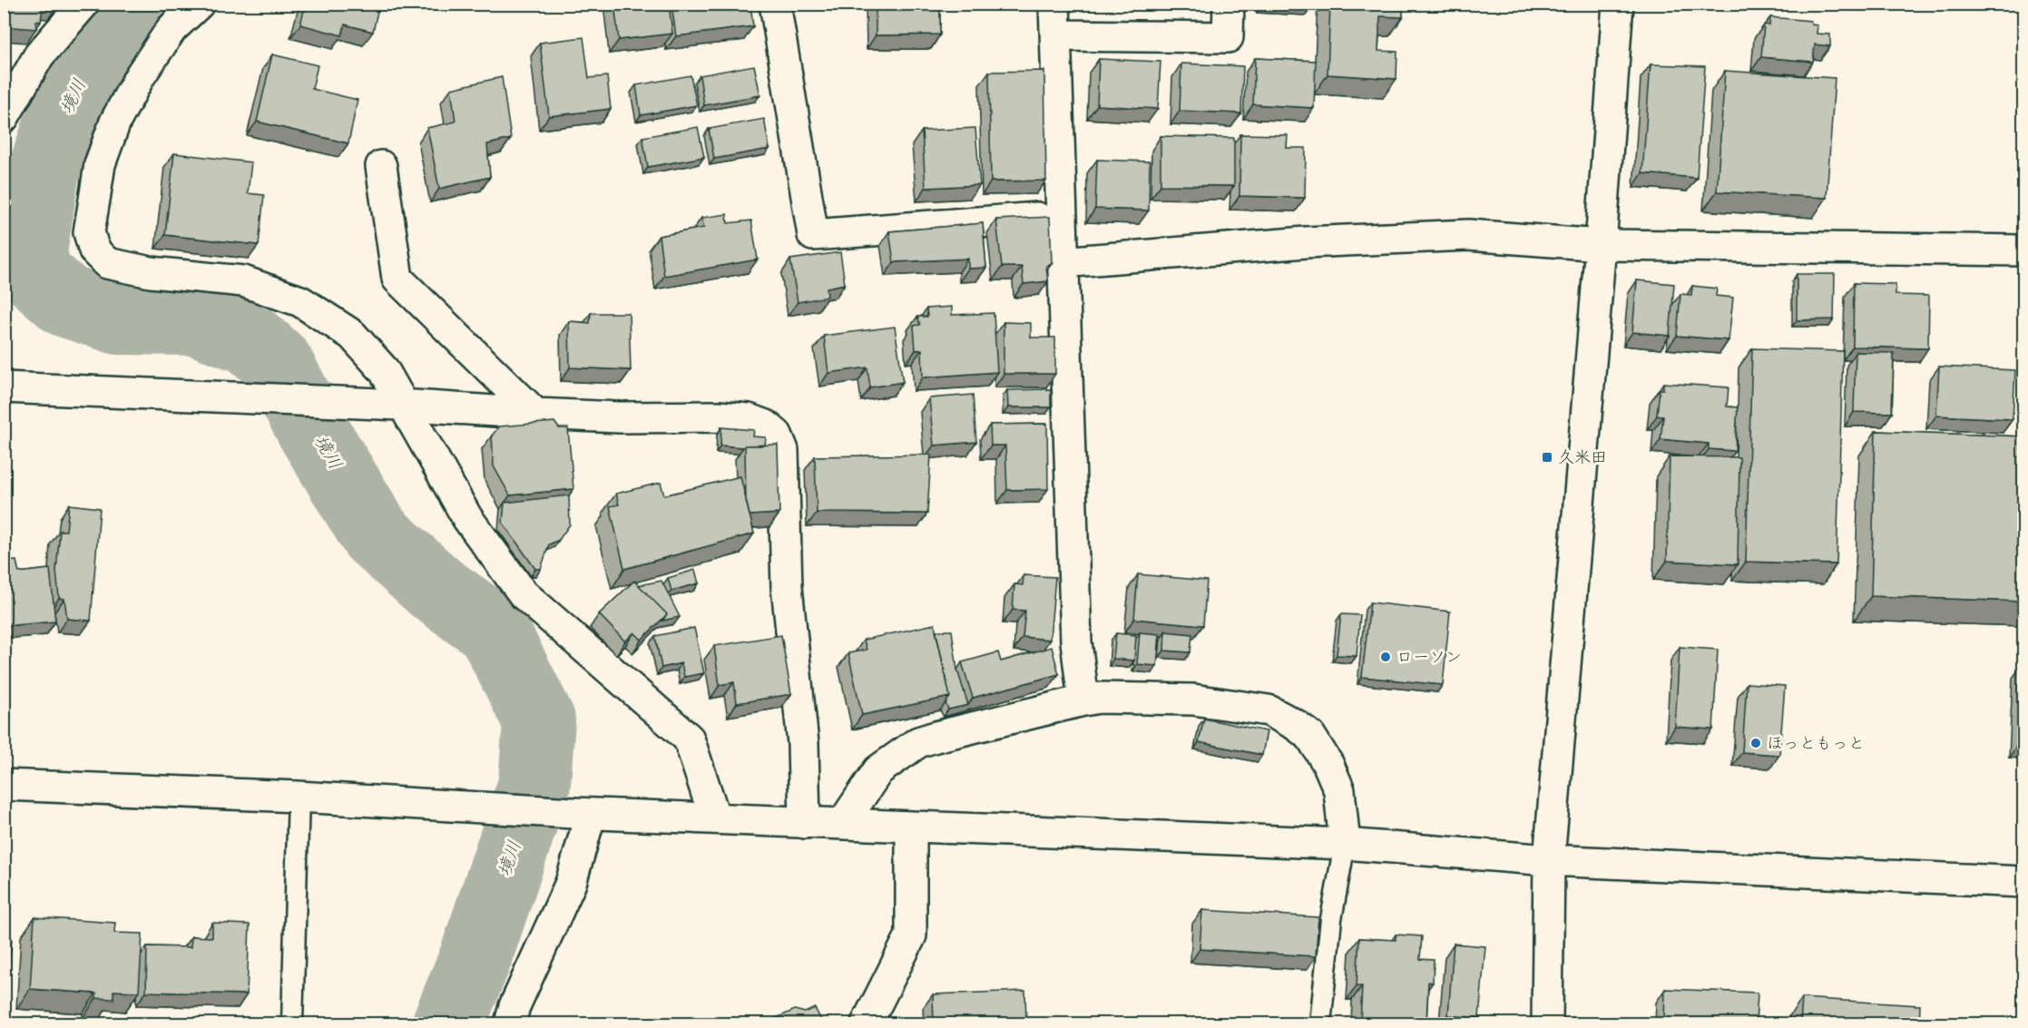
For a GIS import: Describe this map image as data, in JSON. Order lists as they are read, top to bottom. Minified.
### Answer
{"water":["境川"],"places":{"transit":["久米田"],"other":["ローソン","ほっともっと"]}}
